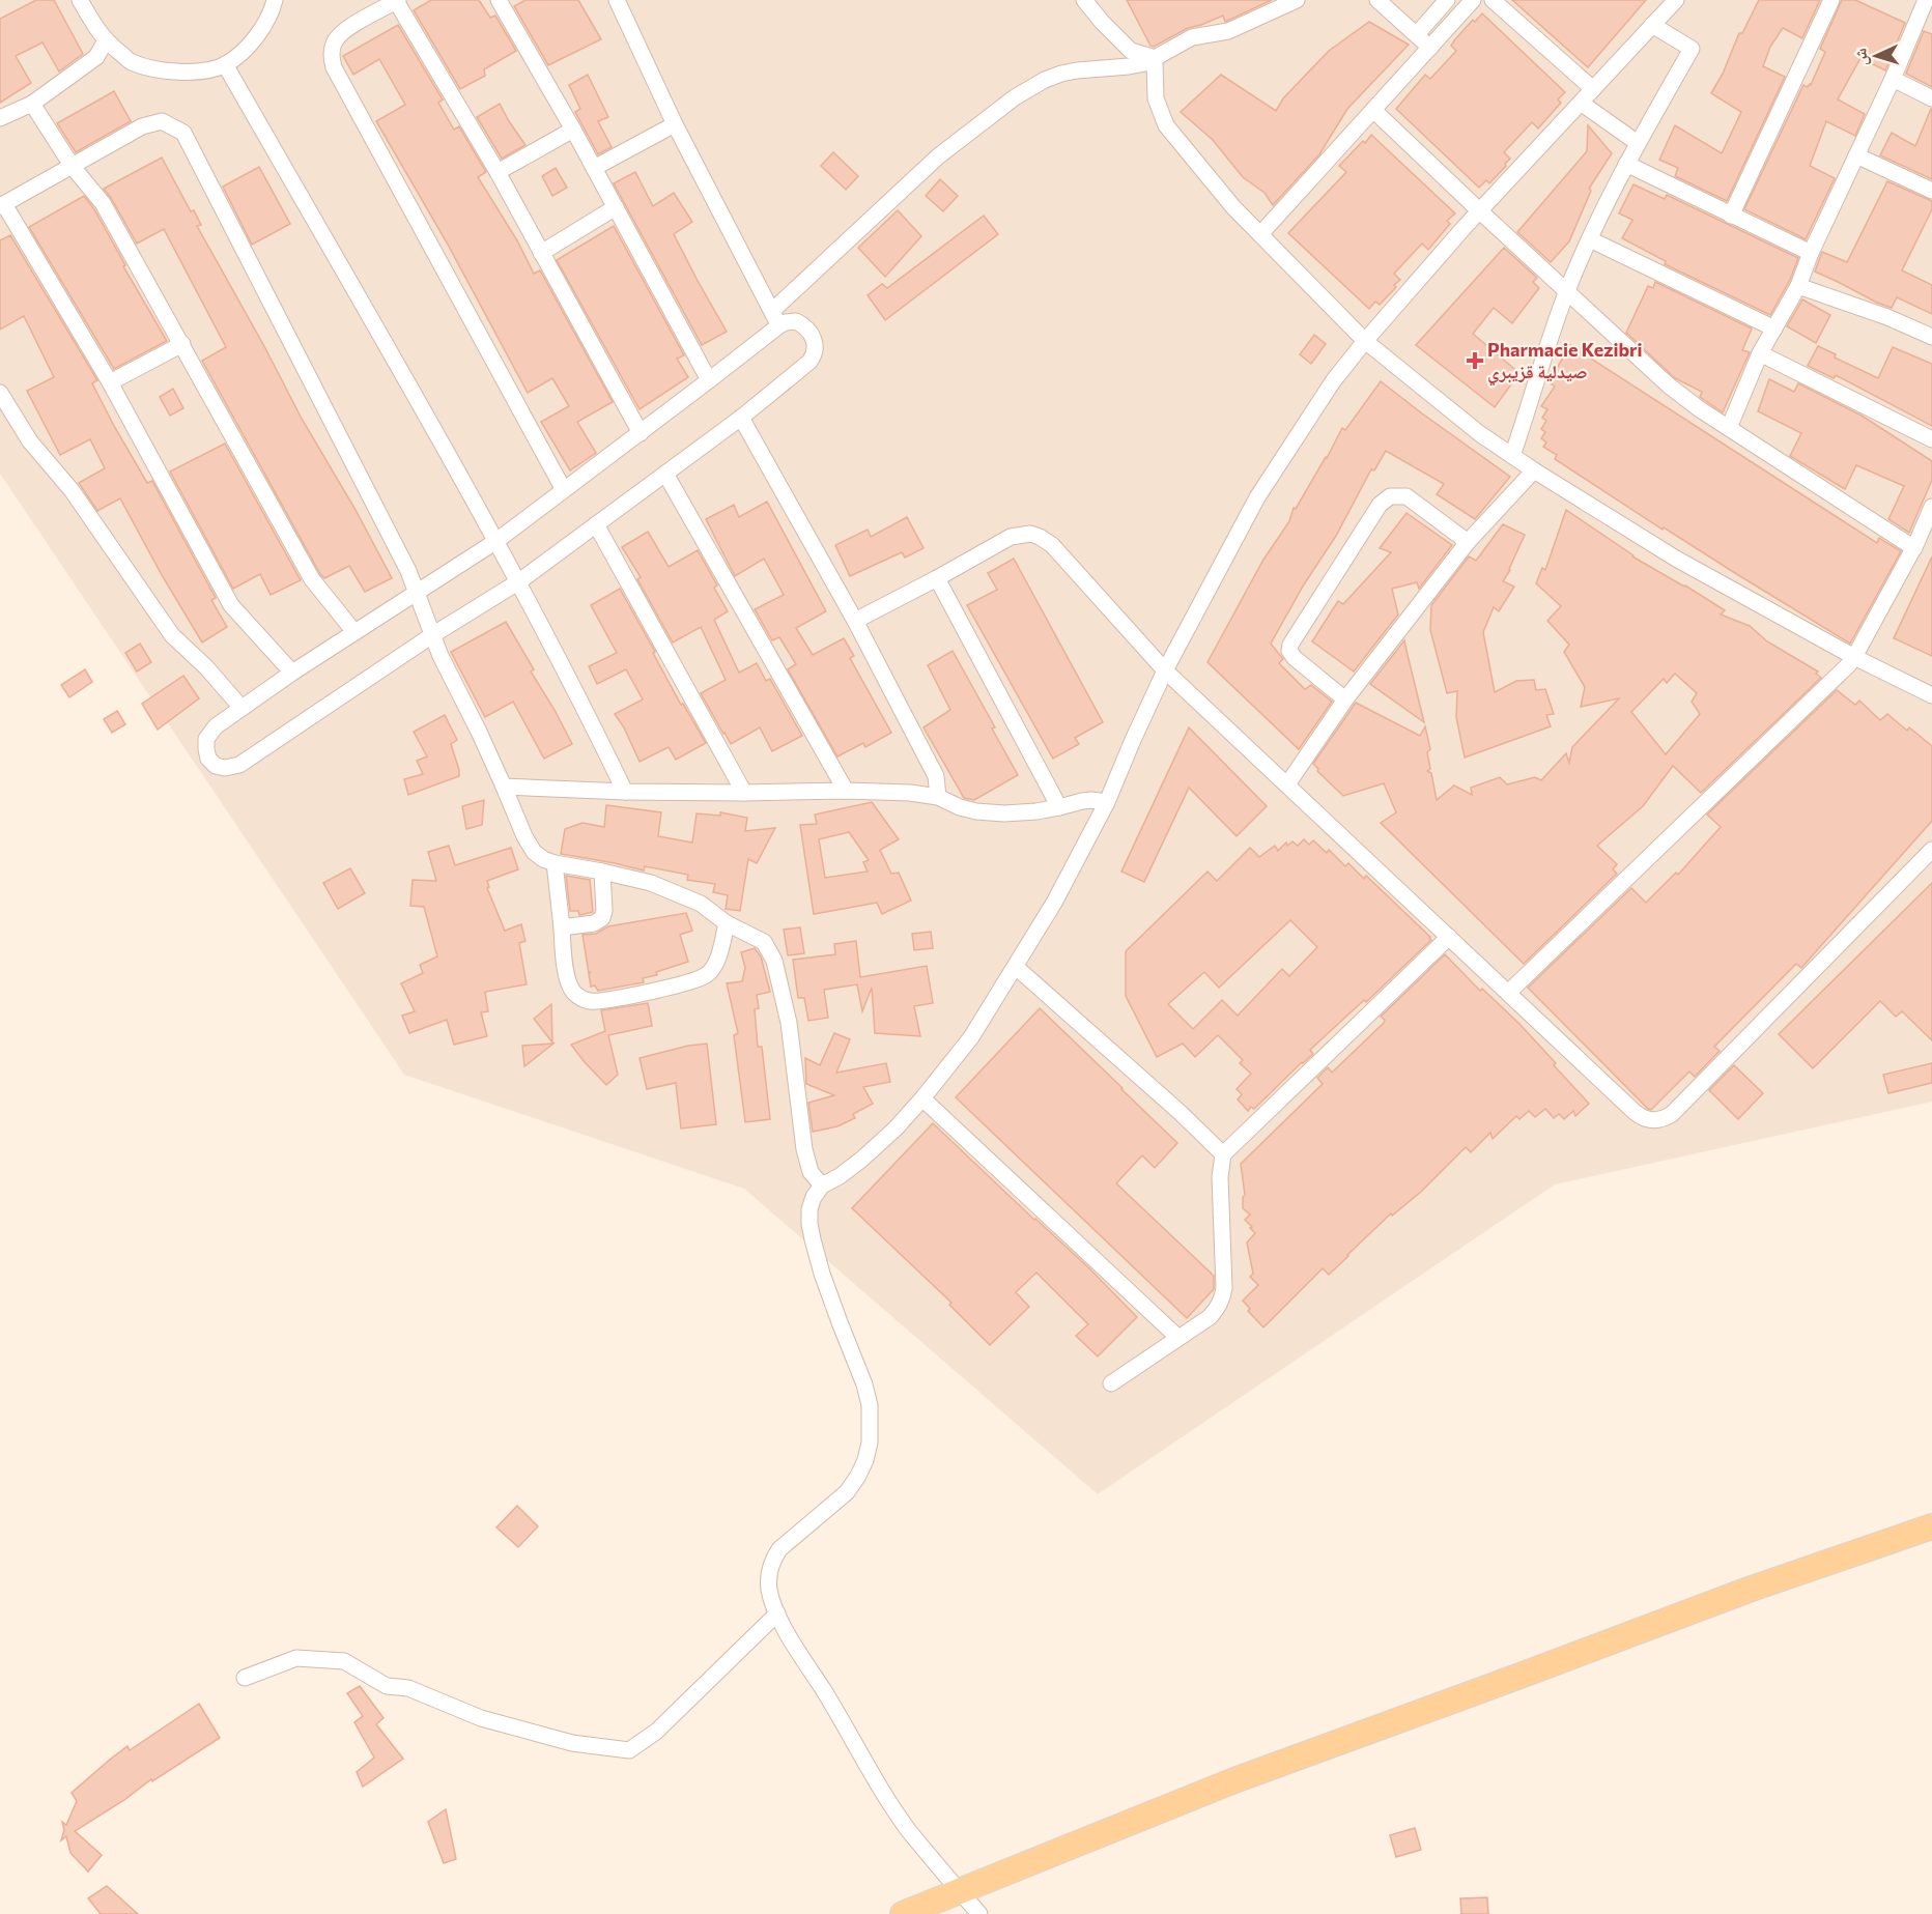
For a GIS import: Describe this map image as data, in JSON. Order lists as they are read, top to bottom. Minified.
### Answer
{"places":{"health":["Pharmacie Kezibri صيدلية قزيبري"]},"north":"left"}
